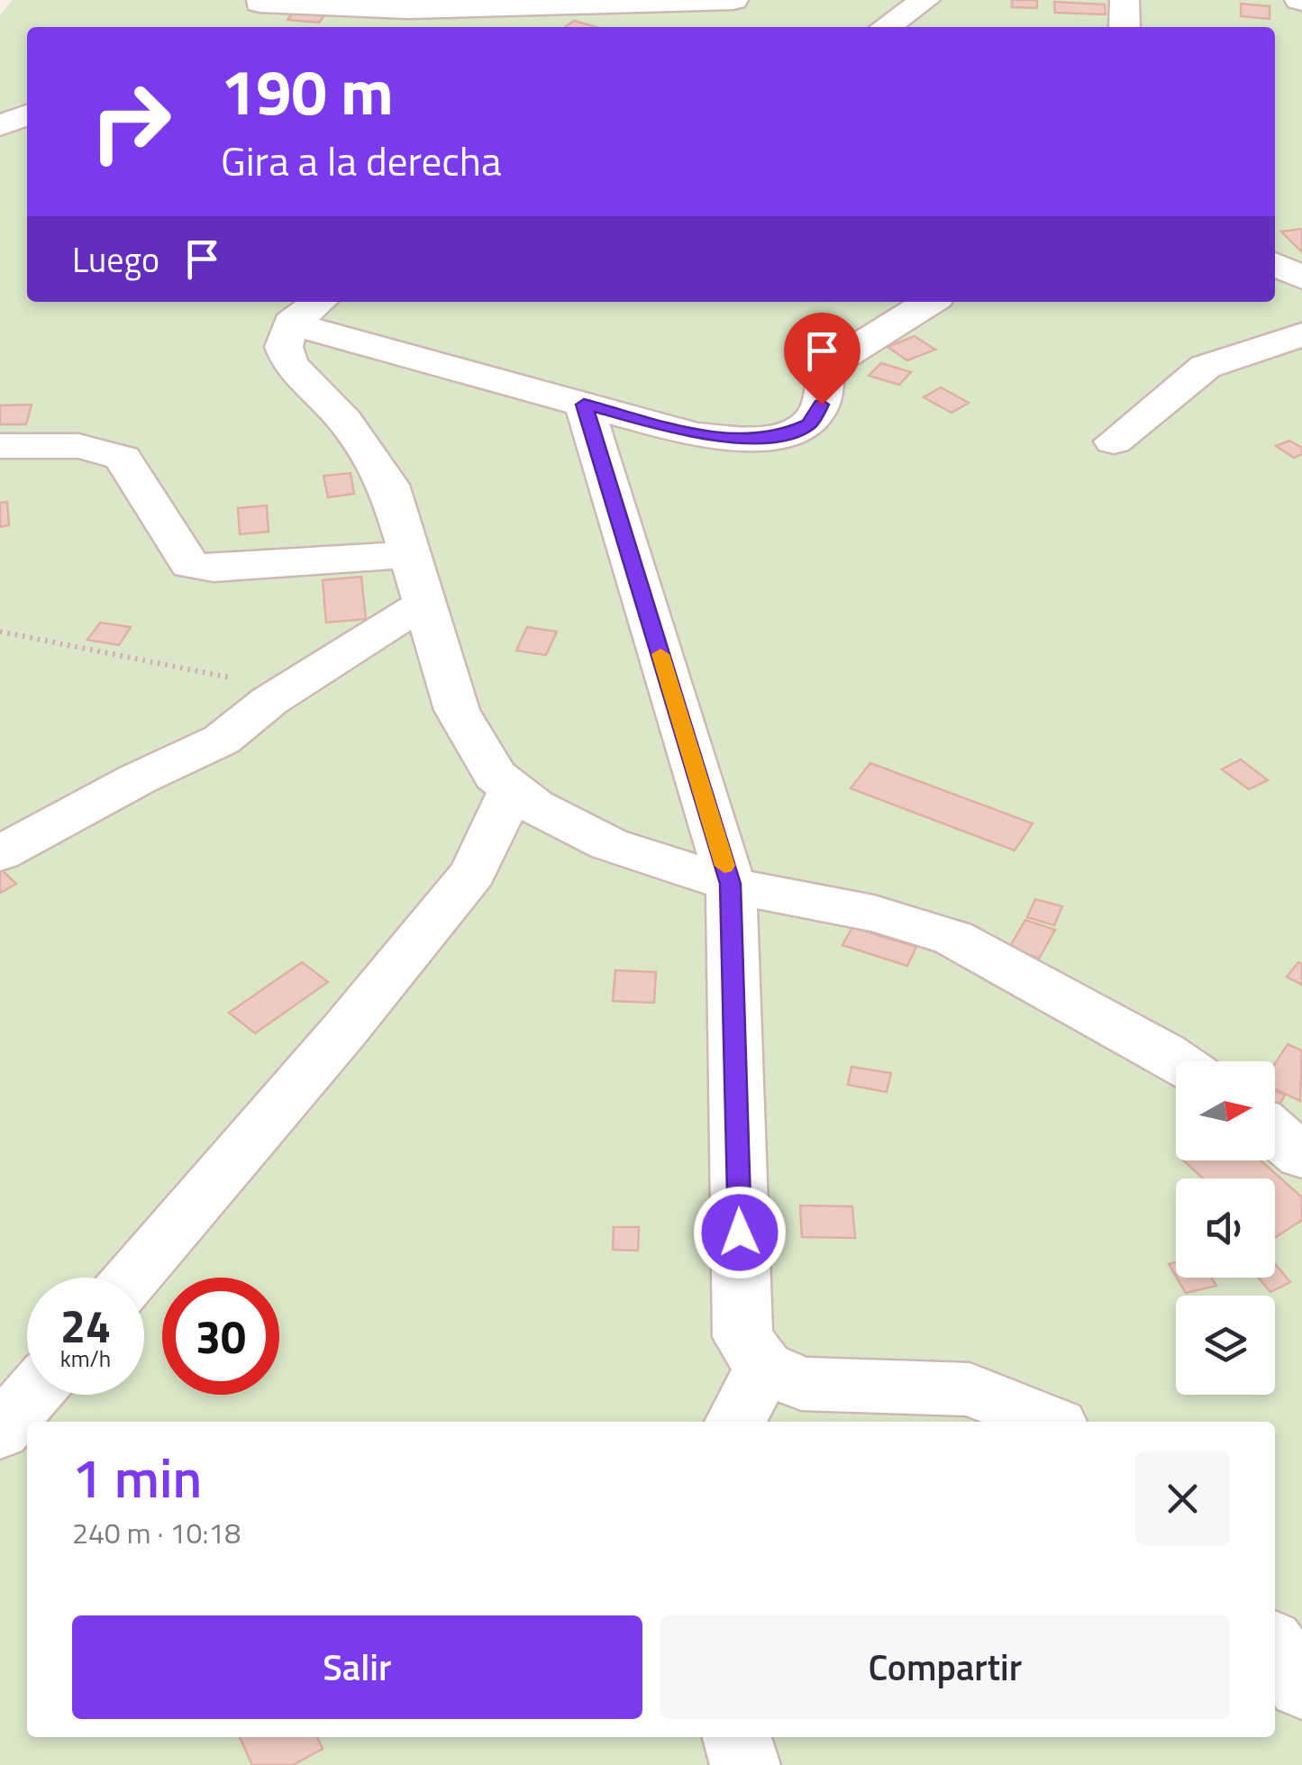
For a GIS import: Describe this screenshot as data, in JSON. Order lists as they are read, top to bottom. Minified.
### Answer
{"north":"right","page":{"turn":["190 m","Gira a la derecha"],"then":"Luego","speed":"24 km/h","limit":"30","heading":["1 min","240 m · 10:18"],"buttons":["Salir","Compartir"]}}
